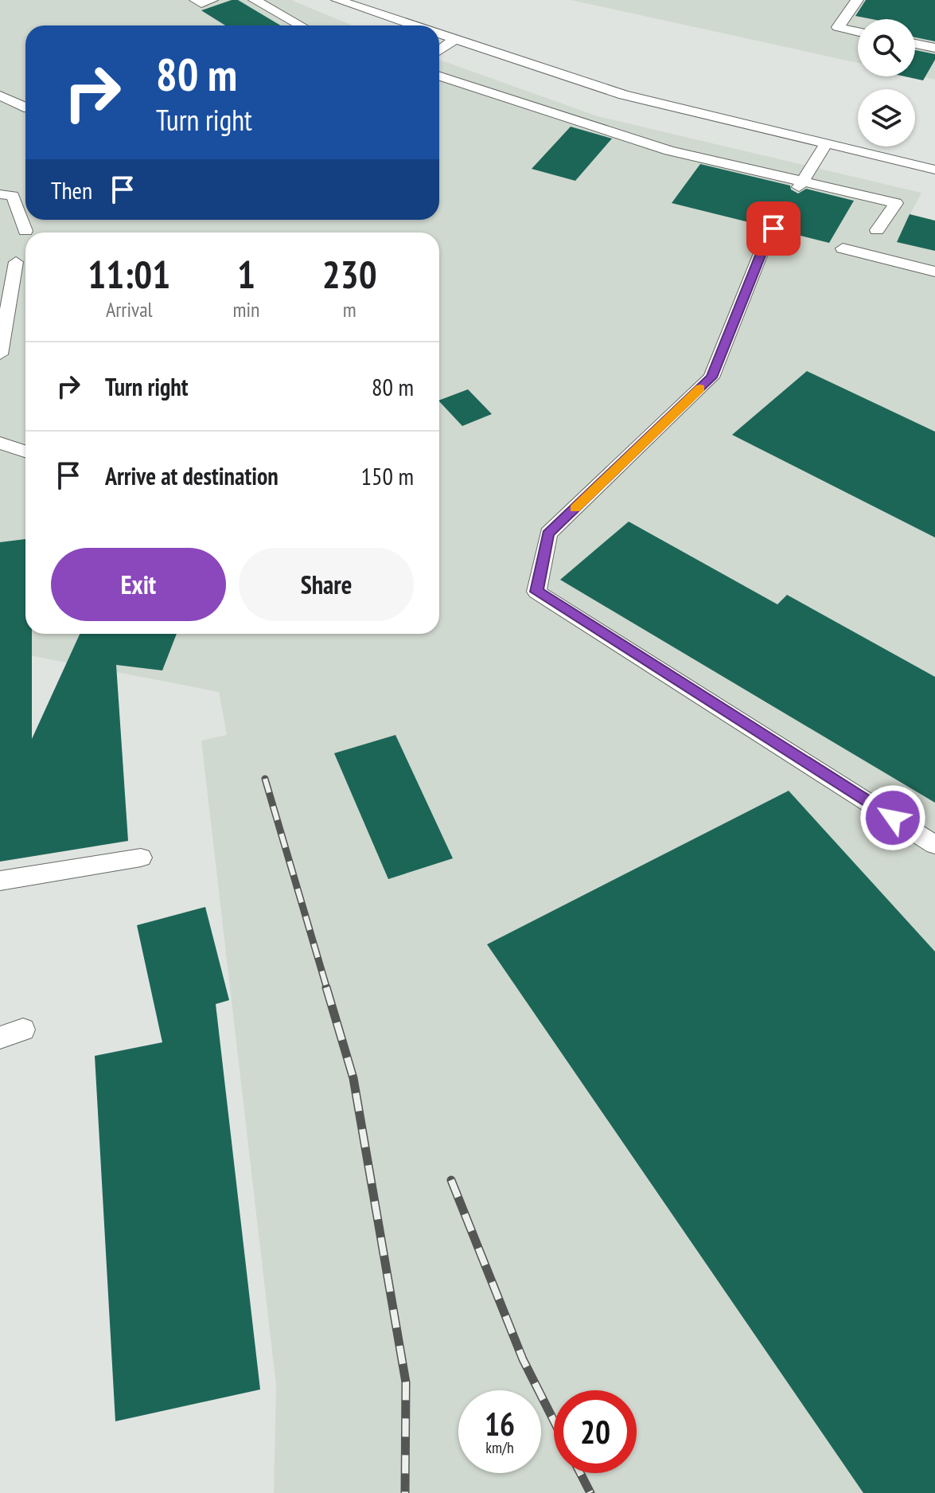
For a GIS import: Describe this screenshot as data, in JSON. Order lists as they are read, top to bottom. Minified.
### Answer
{"page":{"turn":["80 m","Turn right"],"then":"Then","eta":["11:01","Arrival","1","min","230","m"],"list":[{"name":"Turn right","value":"80 m"},{"name":"Arrive at destination","value":"150 m"}],"buttons":["Exit","Share"],"speed":"16 km/h","limit":"20"}}
